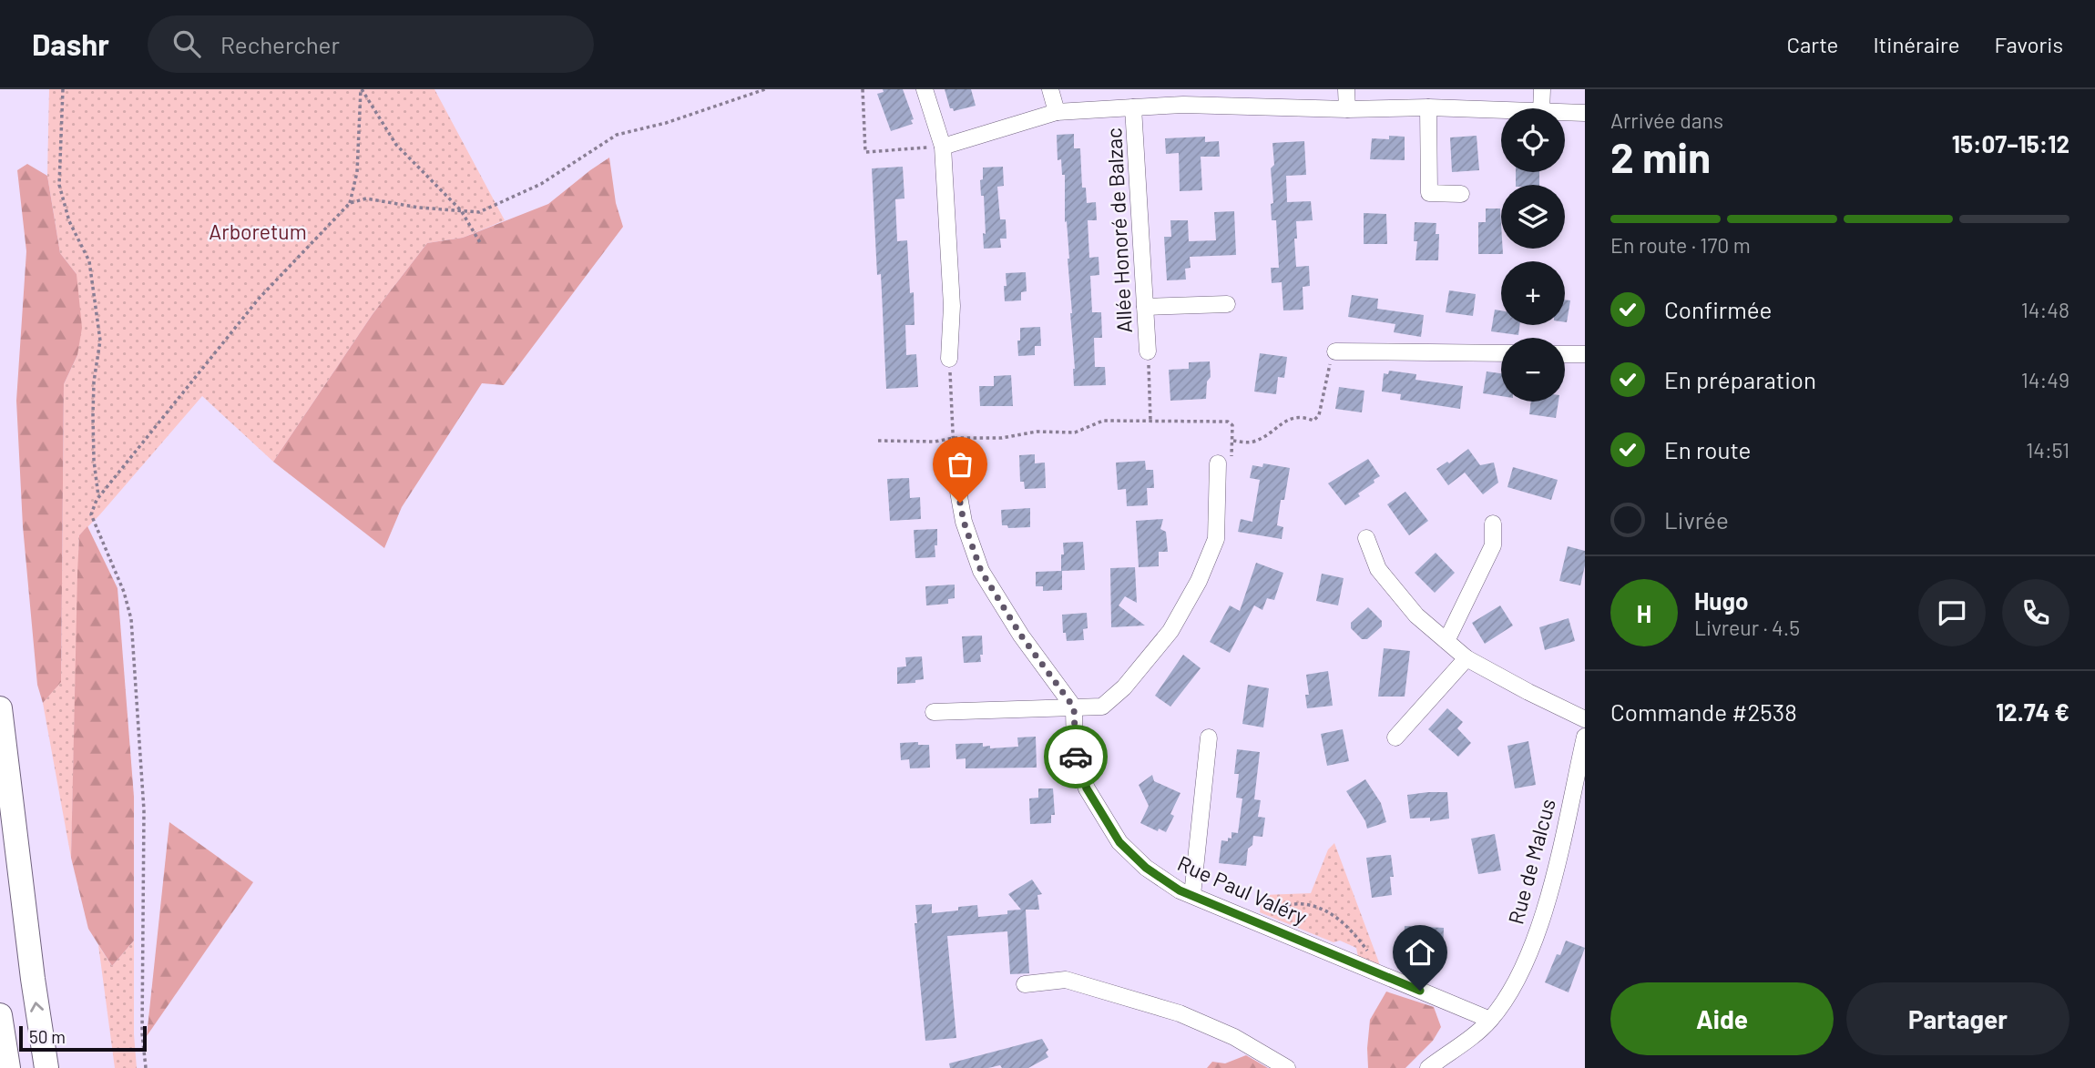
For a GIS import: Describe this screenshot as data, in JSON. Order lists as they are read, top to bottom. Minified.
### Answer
{"streets":{"street":["Allée Honoré de Balzac","Rue de Malcus","Rue Paul Valéry"]},"crossings":[["Rue de Malcus","Rue Paul Valéry"]],"parks":["Arboretum"],"scale_bar":"50 m","page":{"header":"Dashr","search":"Rechercher","nav":["Carte","Itinéraire","Favoris"],"heading":["2 min","Arrivée dans","15:07–15:12"],"panel":["Hugo","Livreur · 4.5","Commande #2538","12.74 €"],"map_buttons":["+","−"],"bar":"En route · 170 m","list":[["Confirmée","14:48"],["En préparation","14:49"],["En route","14:51"],"Livrée"],"round":"H","buttons":["Aide","Partager"],"scale":"50 m"}}
